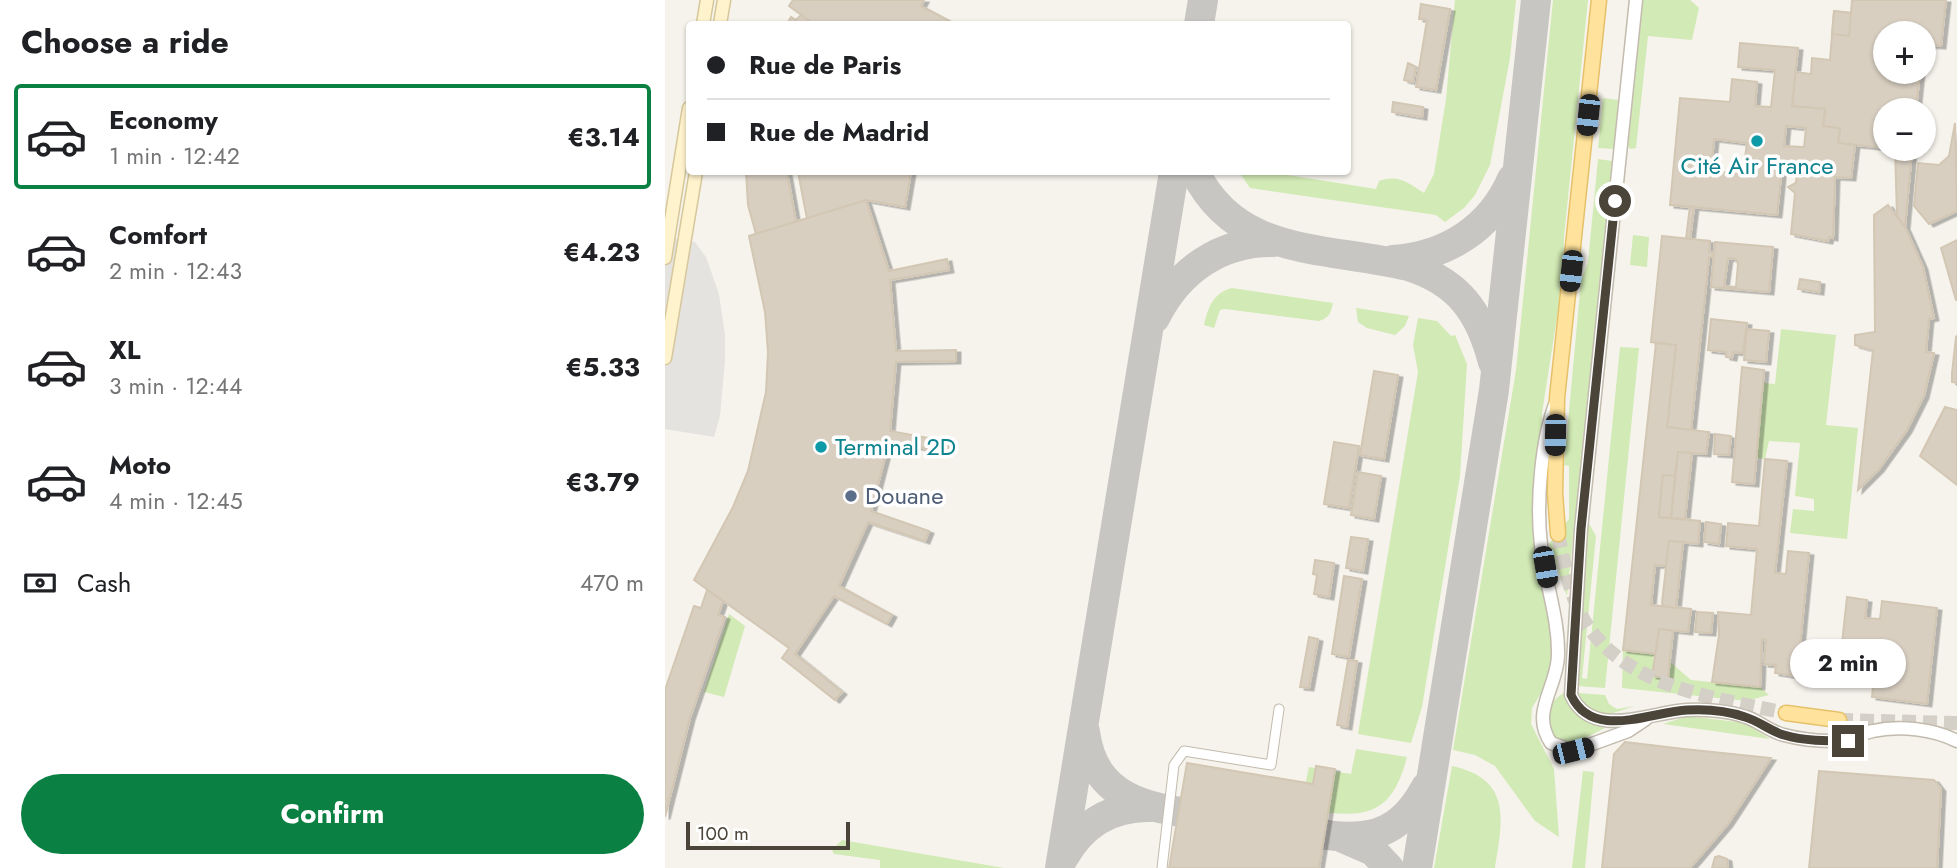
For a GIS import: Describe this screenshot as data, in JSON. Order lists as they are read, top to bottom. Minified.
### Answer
{"places":["Cité Air France","Terminal 2D","Douane"],"scale_bar":"100 m","page":{"heading":"Choose a ride","map_buttons":["+","−"],"banner":["Rue de Paris","Rue de Madrid"],"list":[{"name":"Economy","note":"1 min · 12:42","value":"€3.14"},{"name":"Comfort","note":"2 min · 12:43","value":"€4.23"},{"name":"XL","note":"3 min · 12:44","value":"€5.33"},{"name":"Moto","note":"4 min · 12:45","value":"€3.79"}],"pay":["Cash","470 m"],"bubble":"2 min","buttons":"Confirm","scale":"100 m"}}
